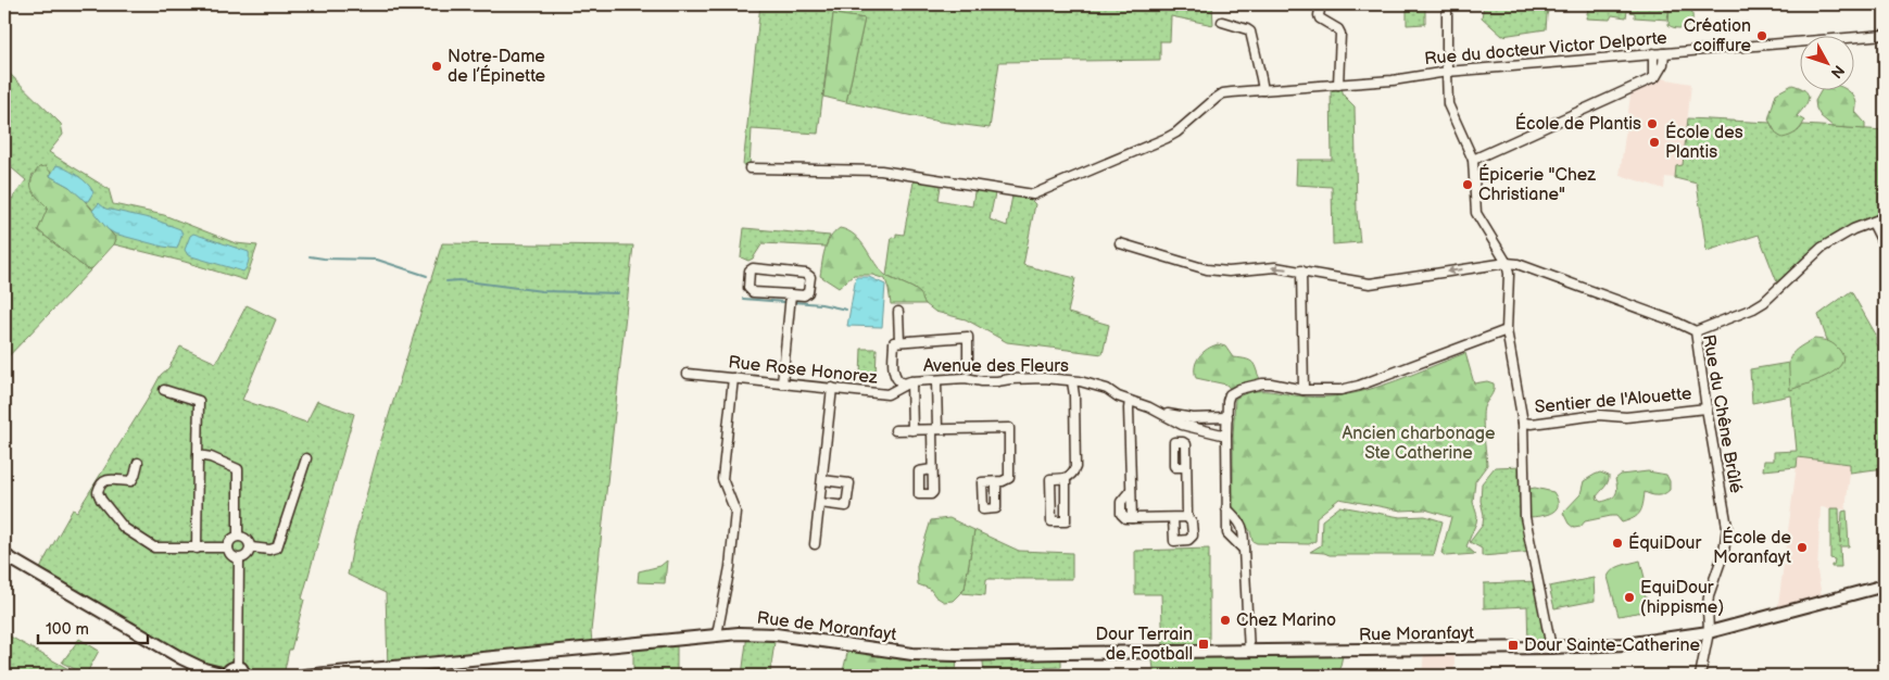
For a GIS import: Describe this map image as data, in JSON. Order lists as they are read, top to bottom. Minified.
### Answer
{"streets":{"main road":["Rue de Moranfayt","Rue Moranfayt"],"street":["Rue du docteur Victor Delporte","Avenue des Fleurs","Rue Rose Honorez","Sentier de l'Alouette","Rue du Chêne Brûlé"]},"crossings":[["Avenue des Fleurs","Rue Rose Honorez"],["Sentier de l'Alouette","Rue du Chêne Brûlé"],["Rue du Chêne Brûlé","Rue Moranfayt"],["Rue de Moranfayt","Rue Moranfayt"]],"parks":["Ancien charbonage Ste Catherine"],"places":{"other":["Création coiffure","Notre-Dame de l’Épinette","École de Plantis","École des Plantis","Épicerie \"Chez Christiane\"","ÉquiDour","École de Moranfayt","EquiDour (hippisme)","Chez Marino"],"transit":["Dour Terrain de Football","Dour Sainte-Catherine"]},"scale_bar":"100 m","north":"bottom right"}
